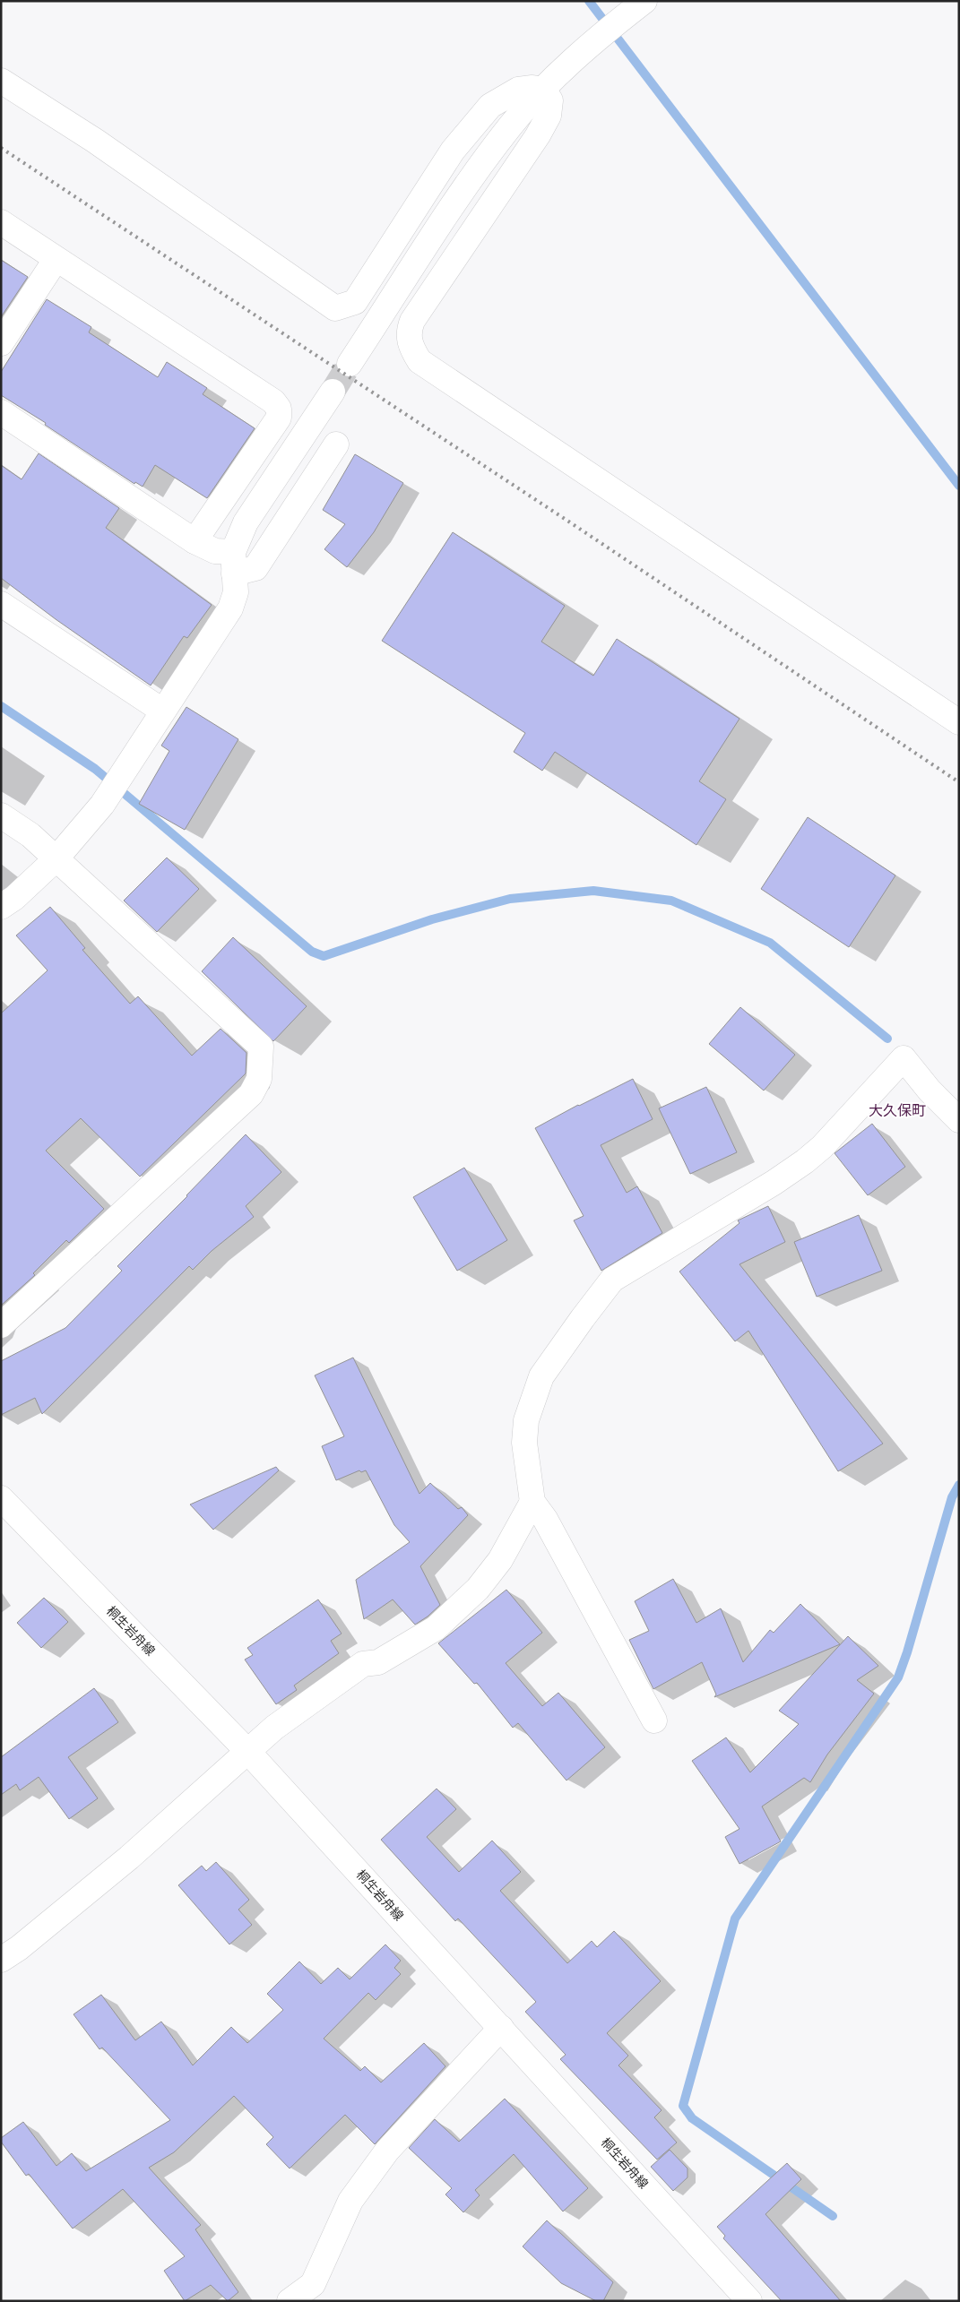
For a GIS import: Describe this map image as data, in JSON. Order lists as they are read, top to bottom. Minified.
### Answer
{"streets":{"street":["桐生岩舟線"]},"districts":["大久保町"]}
